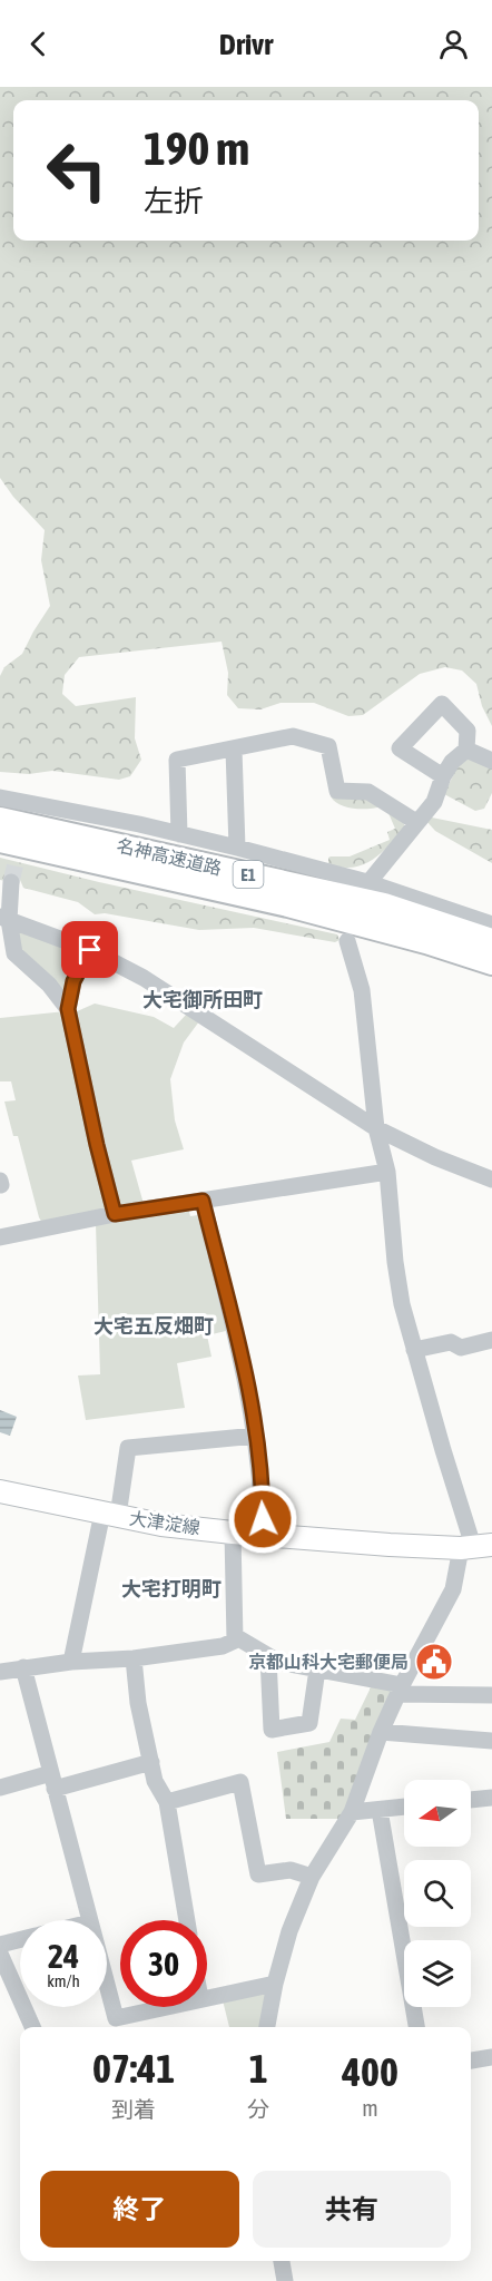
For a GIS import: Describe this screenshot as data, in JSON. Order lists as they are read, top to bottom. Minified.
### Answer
{"streets":{"highway":["名神高速道路","E1"],"main road":["大津淀線"]},"districts":["大宅御所田町","大宅五反畑町","大宅打明町"],"places":{"public building":["京都山科大宅郵便局"]},"north":"left","page":{"header":"Drivr","turn":["190 m","左折"],"speed":"24 km/h","limit":"30","eta":["07:41","到着","1","分","400","m"],"buttons":["終了","共有"]}}
